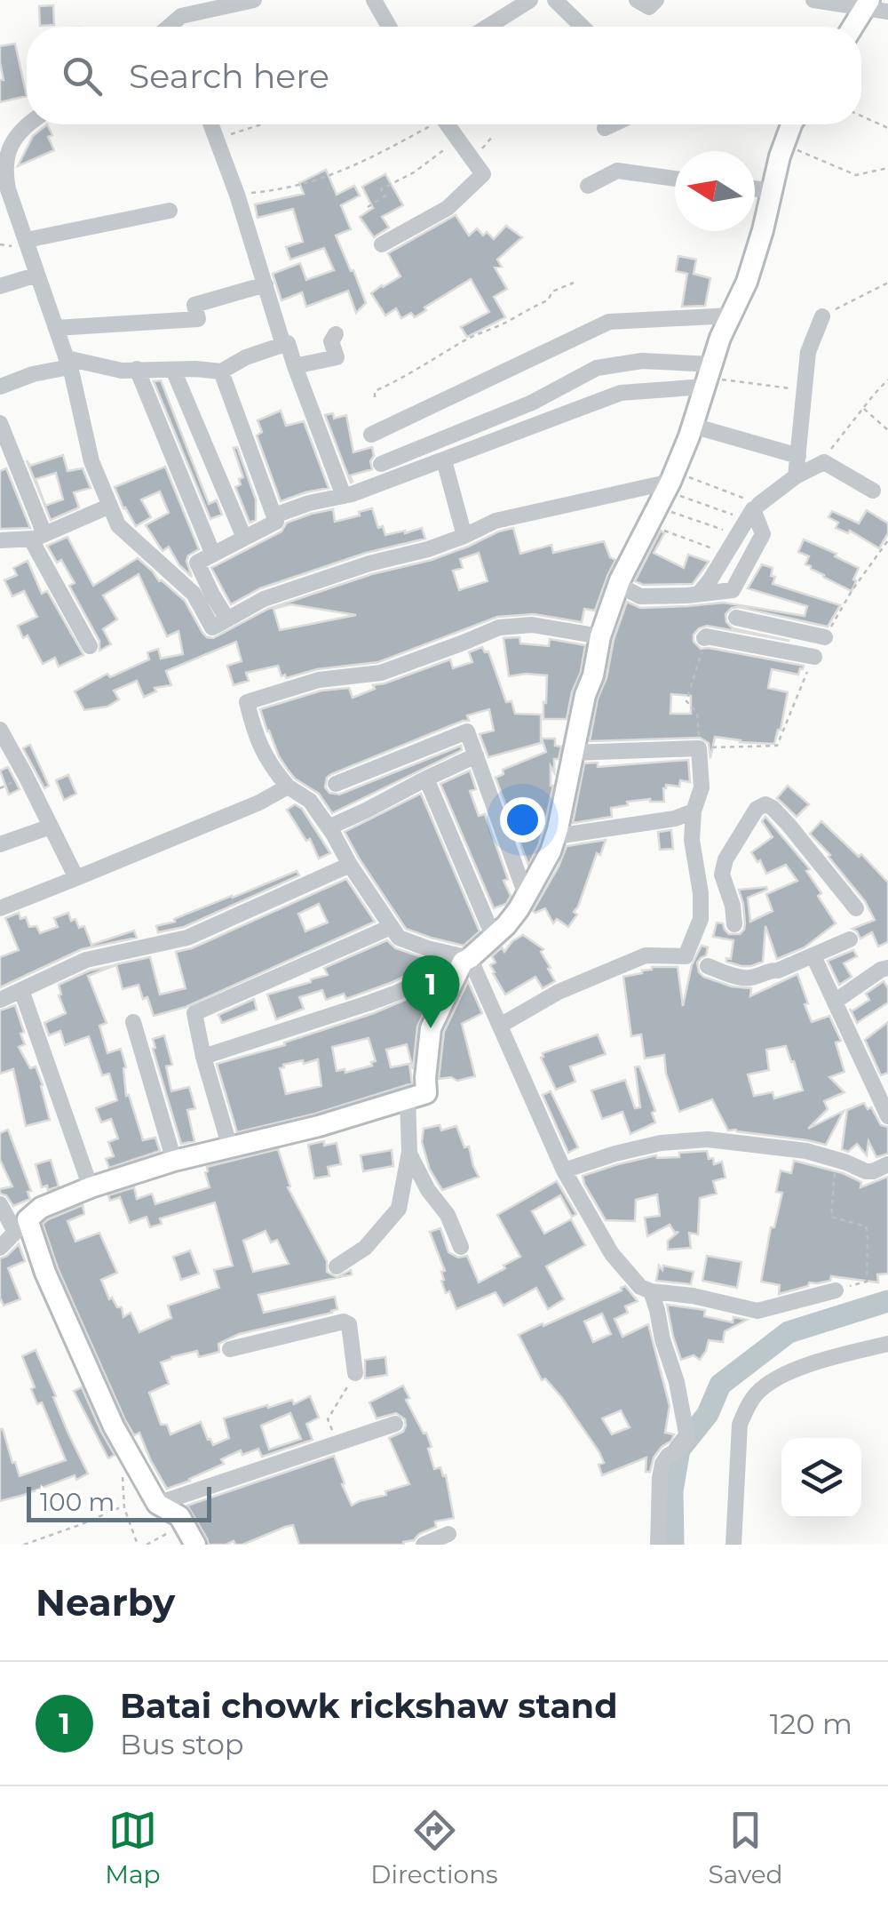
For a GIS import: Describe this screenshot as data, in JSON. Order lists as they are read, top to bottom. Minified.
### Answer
{"scale_bar":"100 m","north":"left","page":{"search":"Search here","pins":"1","scale":"100 m","heading":"Nearby","list":[{"mark":"1","name":"Batai chowk rickshaw stand","note":"Bus stop","value":"120 m"}],"nav":["Map","Directions","Saved"]}}
